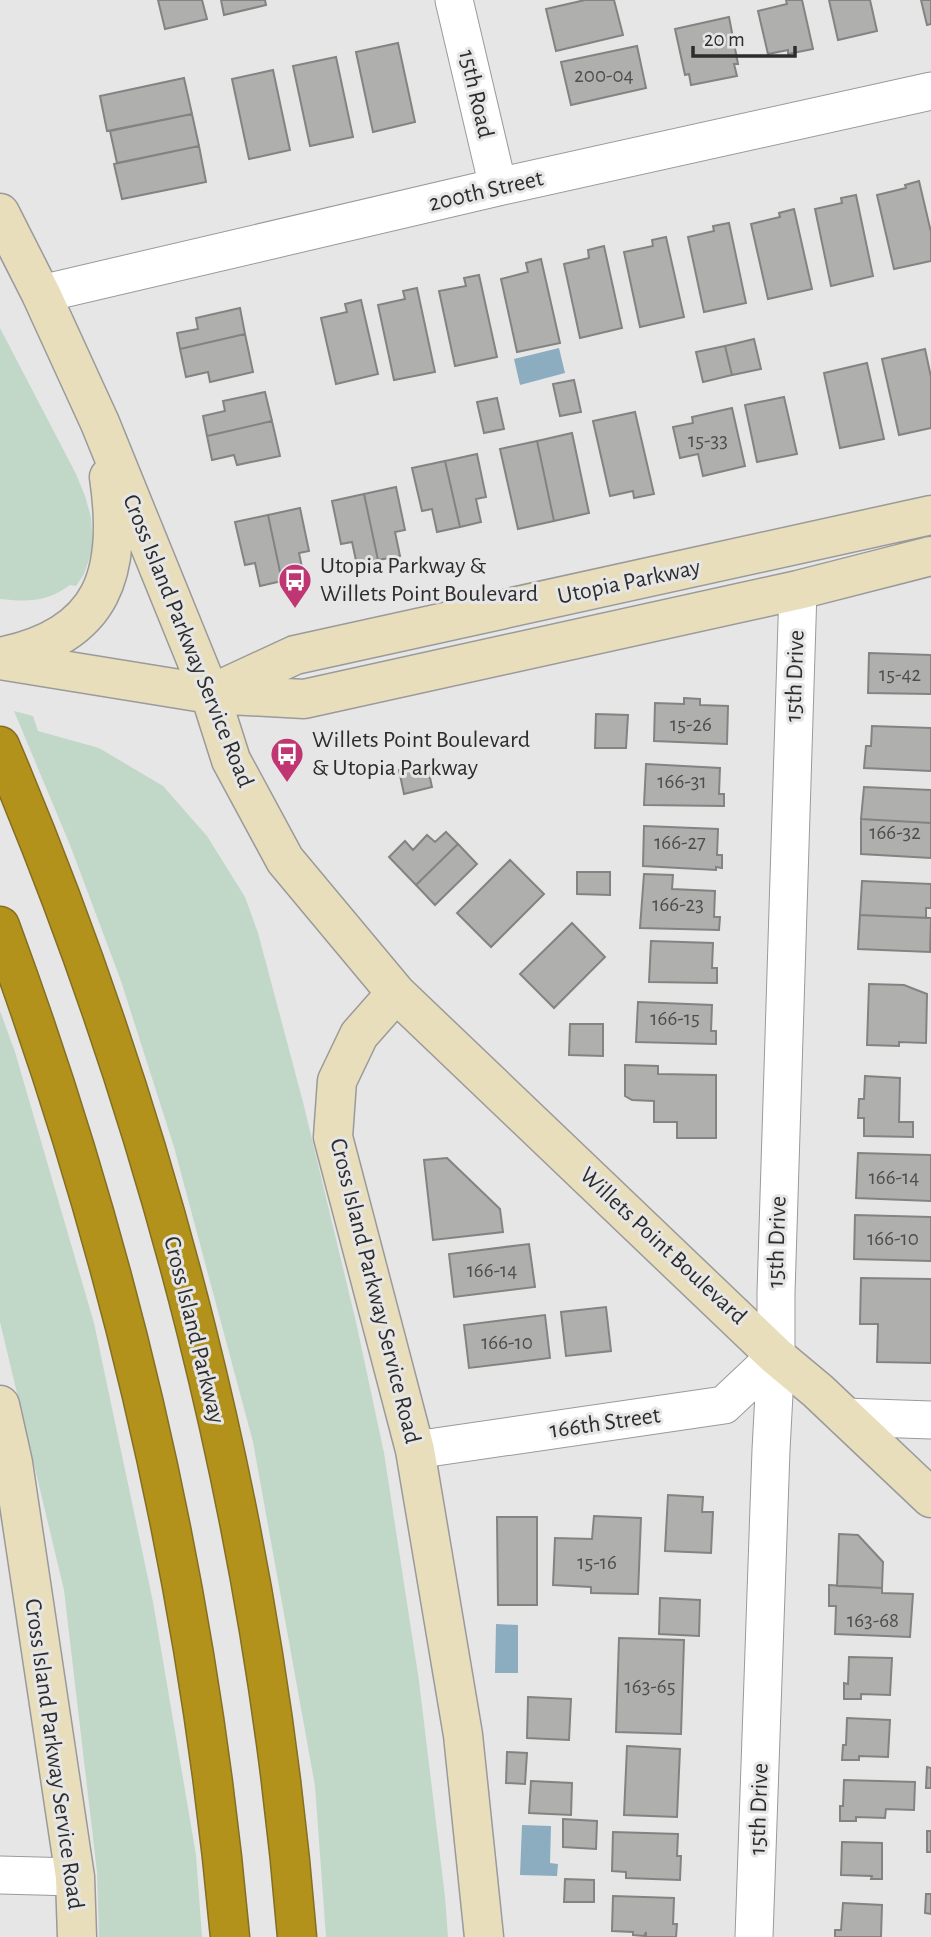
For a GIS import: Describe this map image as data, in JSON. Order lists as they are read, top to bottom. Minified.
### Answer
{"streets":{"highway":["Cross Island Parkway"],"street":["15th Road","200th Street","Utopia Parkway","Cross Island Parkway Service Road","15th Drive","Willets Point Boulevard","166th Street"]},"crossings":[["15th Road","200th Street"],["200th Street","Cross Island Parkway Service Road"],["Utopia Parkway","Cross Island Parkway Service Road"],["Utopia Parkway","15th Drive"],["Cross Island Parkway Service Road","Willets Point Boulevard"],["Cross Island Parkway Service Road","166th Street"],["15th Drive","Willets Point Boulevard"],["15th Drive","166th Street"],["Willets Point Boulevard","166th Street"]],"places":{"bus stop":["Utopia Parkway & Willets Point Boulevard","Willets Point Boulevard & Utopia Parkway"]},"house_numbers":["200-04","15-33","15-42","15-26","166-31","166-32","166-27","166-23","166-15","166-14","166-10","166-14","166-10","15-16","163-68","163-65"],"scale_bar":"20 m"}
